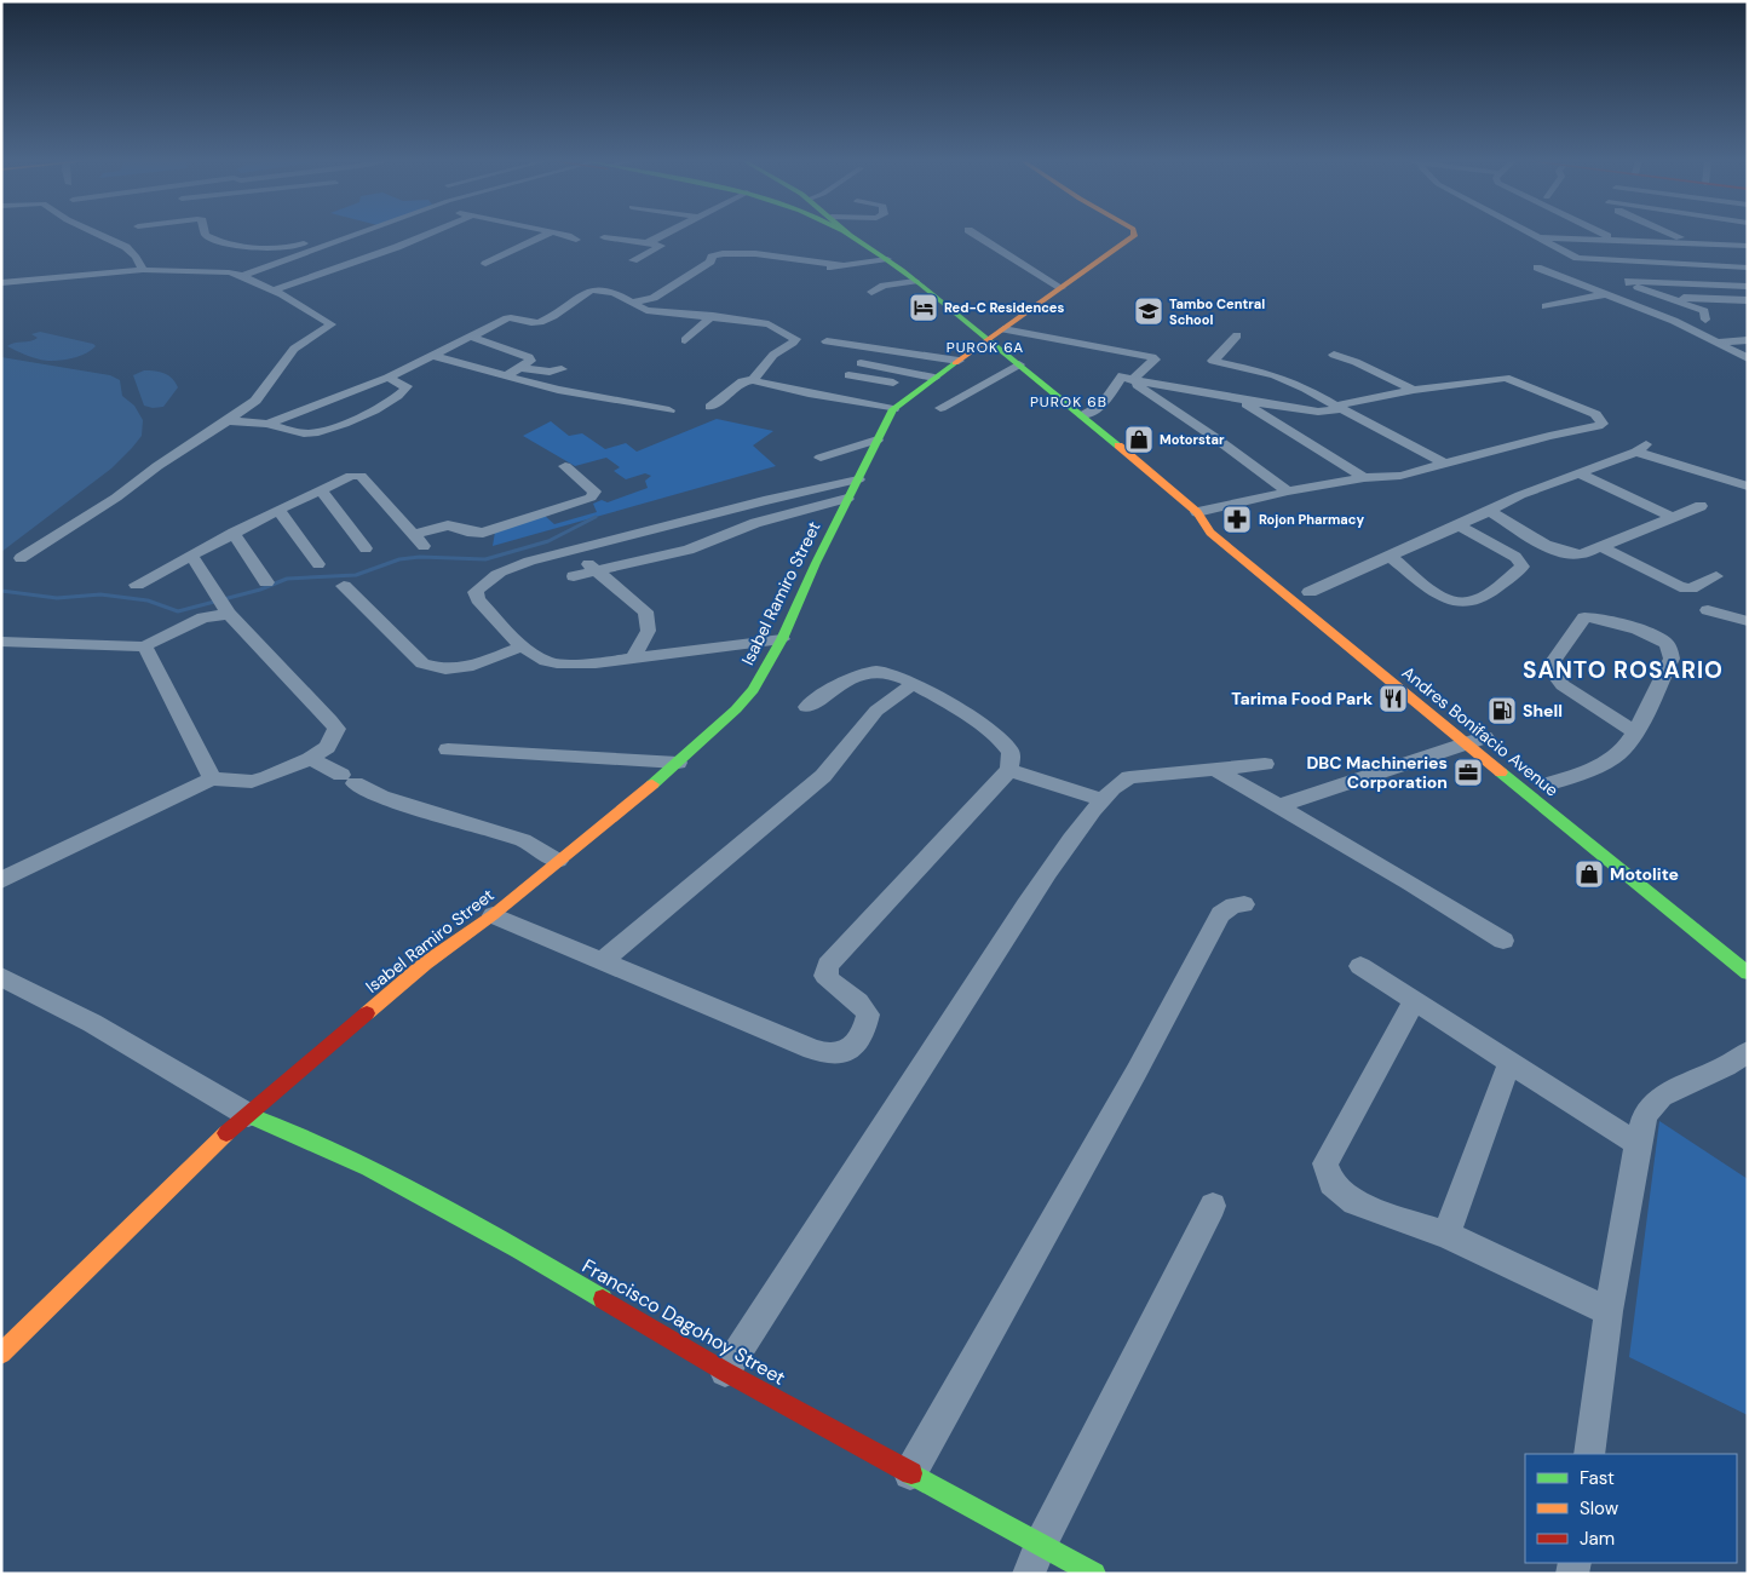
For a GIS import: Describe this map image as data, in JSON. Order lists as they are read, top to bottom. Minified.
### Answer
{"streets":{"main road":["Isabel Ramiro Street","Andres Bonifacio Avenue","Francisco Dagohoy Street"]},"crossings":[["Isabel Ramiro Street","Andres Bonifacio Avenue"],["Isabel Ramiro Street","Francisco Dagohoy Street"]],"districts":["PUROK 6A","PUROK 6B","SANTO ROSARIO"],"places":{"hotel":["Red-C Residences"],"school or university":["Tambo Central School"],"shop":["Motorstar","Motolite"],"pharmacy":["Rojon Pharmacy"],"restaurant":["Tarima Food Park"],"fuel station":["Shell"],"office":["DBC Machineries Corporation"]},"legend":["Fast","Slow","Jam"]}
